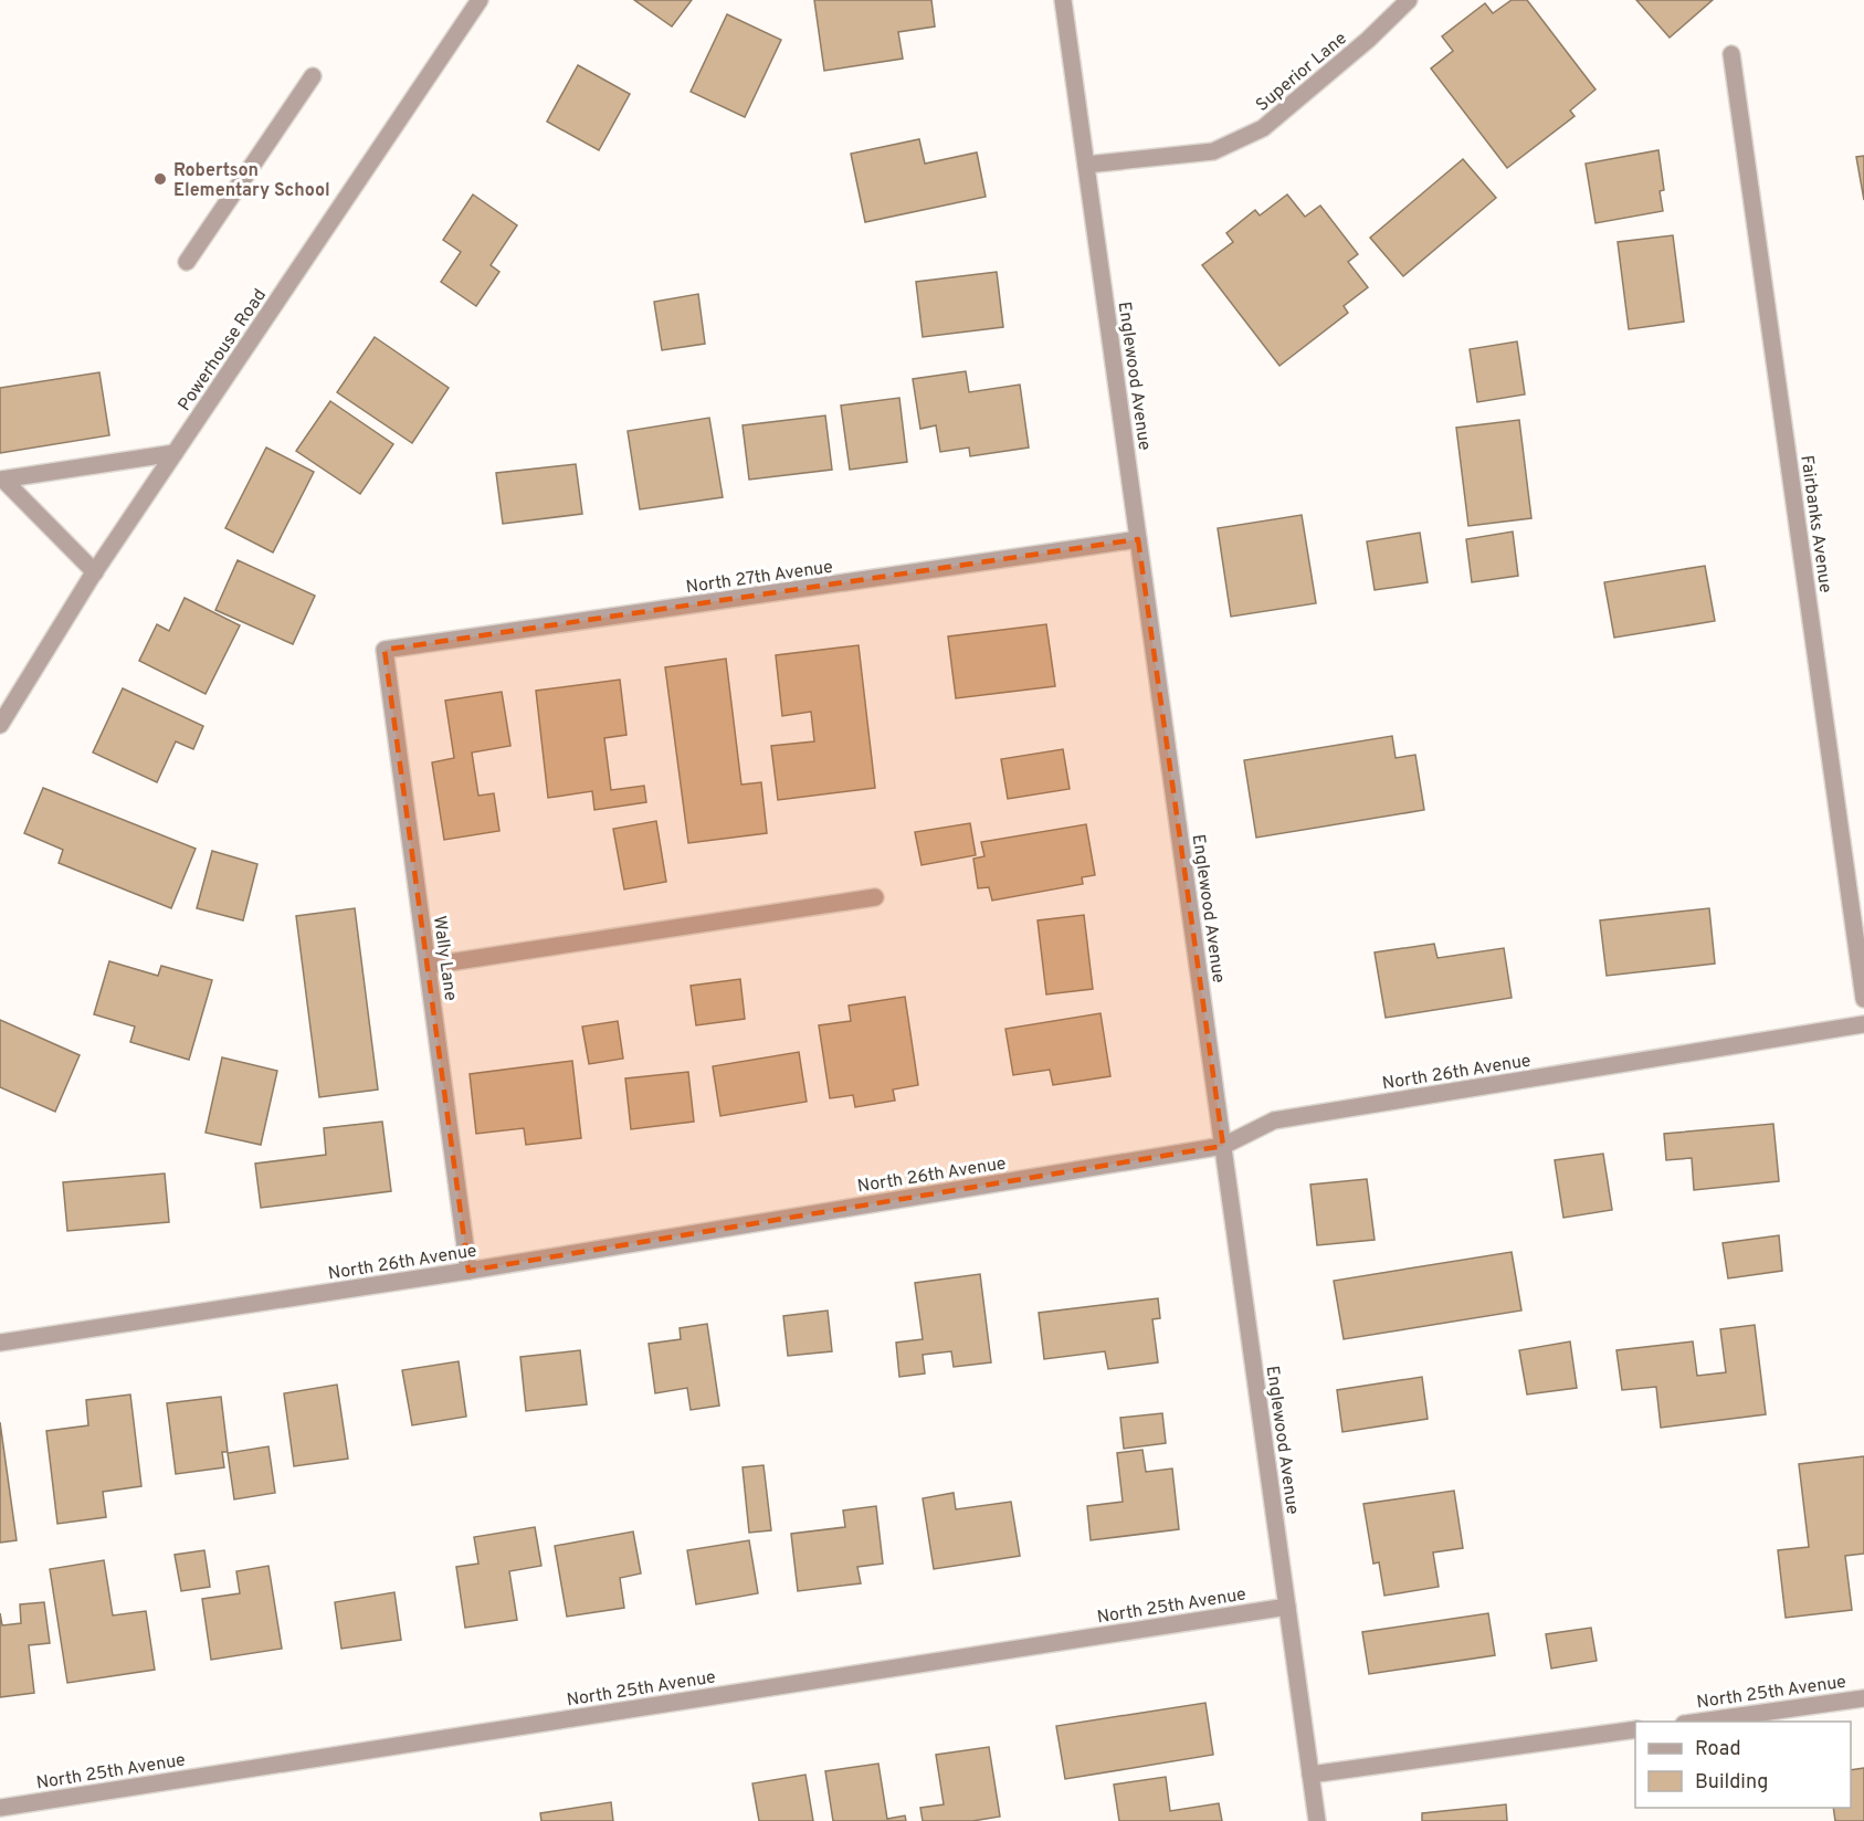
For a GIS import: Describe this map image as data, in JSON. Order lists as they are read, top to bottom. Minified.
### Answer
{"streets":{"street":["Superior Lane","Powerhouse Road","Englewood Avenue","Fairbanks Avenue","North 27th Avenue","Wally Lane","North 26th Avenue","North 25th Avenue"]},"crossings":[["Superior Lane","Englewood Avenue"],["Englewood Avenue","North 27th Avenue"],["Englewood Avenue","North 26th Avenue"],["Englewood Avenue","North 25th Avenue"],["North 27th Avenue","Wally Lane"],["Wally Lane","North 26th Avenue"]],"places":["Robertson Elementary School"],"legend":["Road","Building"]}
